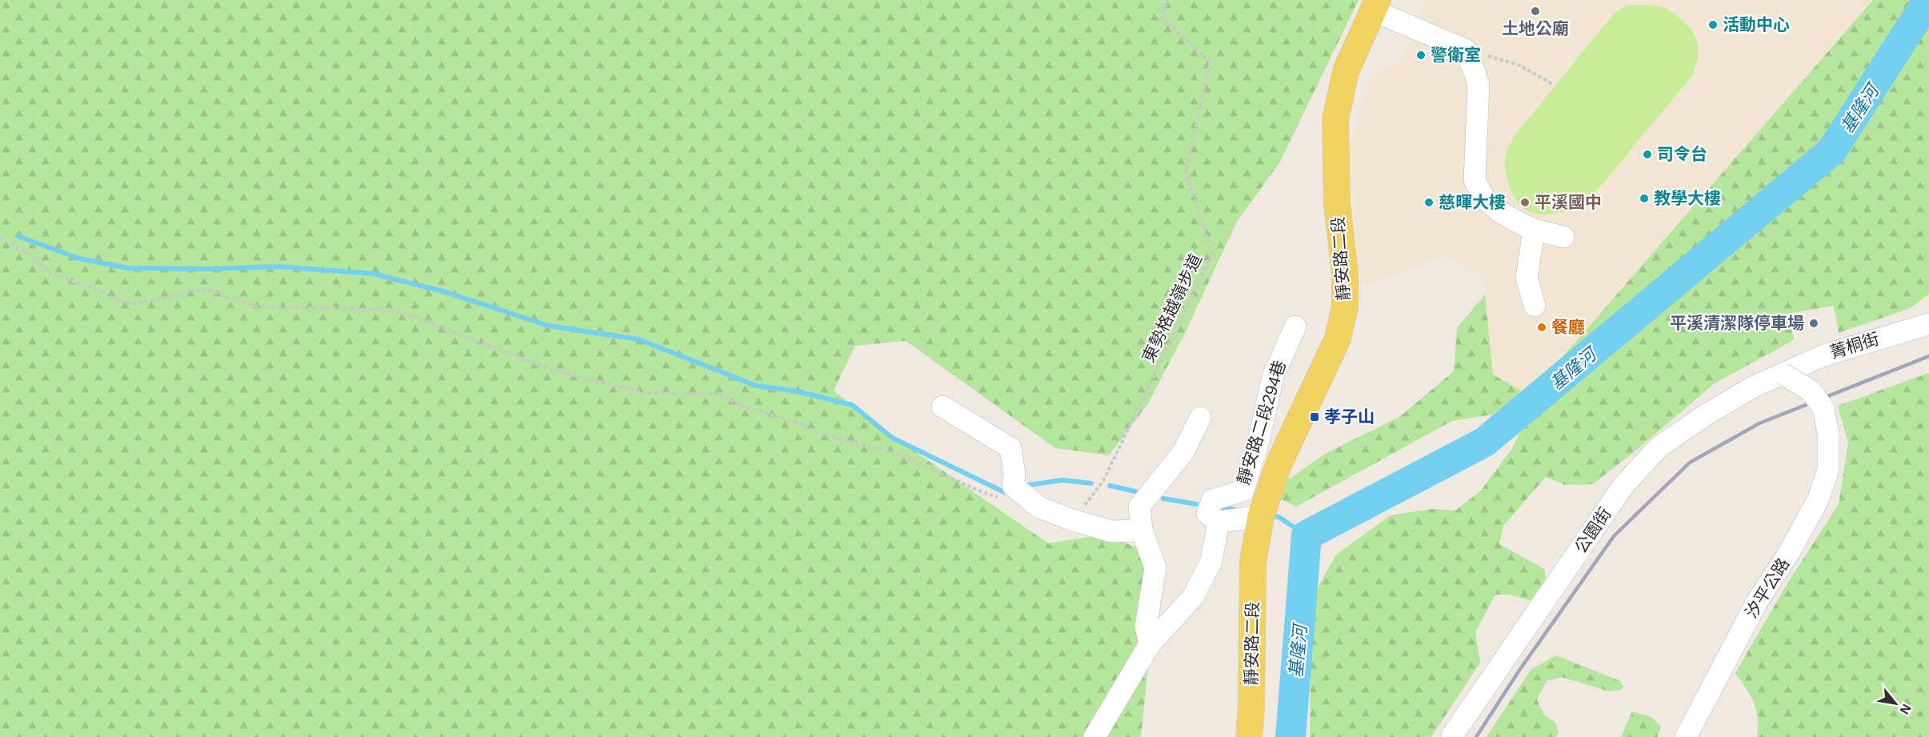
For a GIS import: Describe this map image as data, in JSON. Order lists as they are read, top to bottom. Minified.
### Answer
{"streets":{"main road":["靜安路二段"],"street":["菁桐街","靜安路二段294巷","公園街","汐平公路"],"path":["東勢格越嶺步道"]},"crossings":[["菁桐街","公園街"],["菁桐街","汐平公路"],["公園街","汐平公路"]],"water":["基隆河"],"places":{"other":["土地公廟","活動中心","警衛室","司令台","教學大樓","慈暉大樓","平溪國中","平溪清潔隊停車場","餐廳"],"transit":["孝子山"]},"north":"bottom right"}
